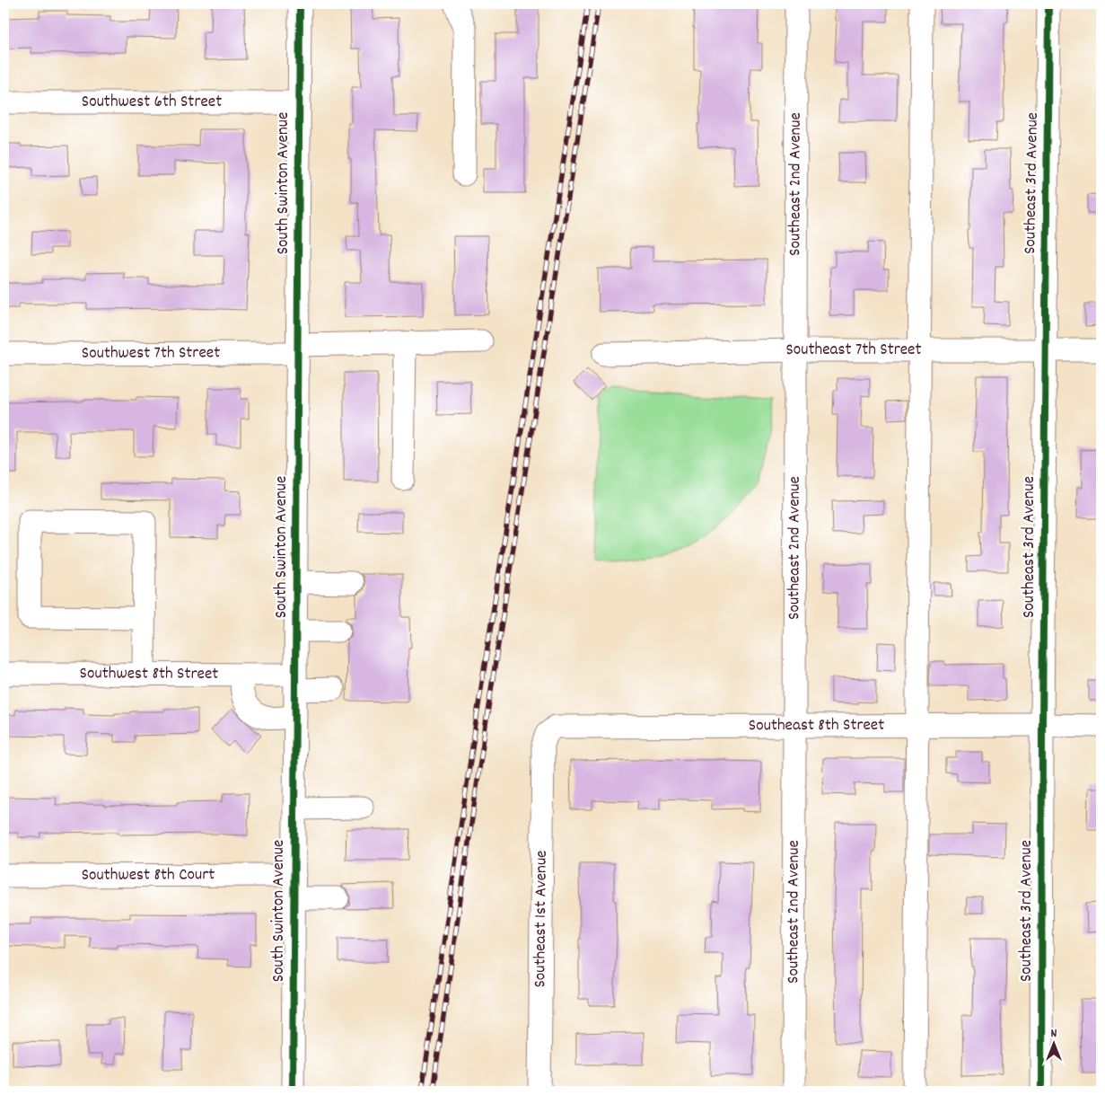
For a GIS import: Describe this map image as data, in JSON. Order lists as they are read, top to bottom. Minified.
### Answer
{"streets":{"street":["Southwest 6th Street","South Swinton Avenue","Southeast 3rd Avenue","Southeast 2nd Avenue","Southeast 7th Street","Southwest 7th Street","Southwest 8th Street","Southeast 8th Street","Southwest 8th Court","Southeast 1st Avenue"]},"crossings":[["Southwest 6th Street","South Swinton Avenue"],["South Swinton Avenue","Southwest 7th Street"],["South Swinton Avenue","Southwest 8th Street"],["South Swinton Avenue","Southwest 8th Court"],["Southeast 3rd Avenue","Southeast 7th Street"],["Southeast 3rd Avenue","Southeast 8th Street"],["Southeast 2nd Avenue","Southeast 7th Street"],["Southeast 2nd Avenue","Southeast 8th Street"],["Southeast 8th Street","Southeast 1st Avenue"]],"north":"top"}
